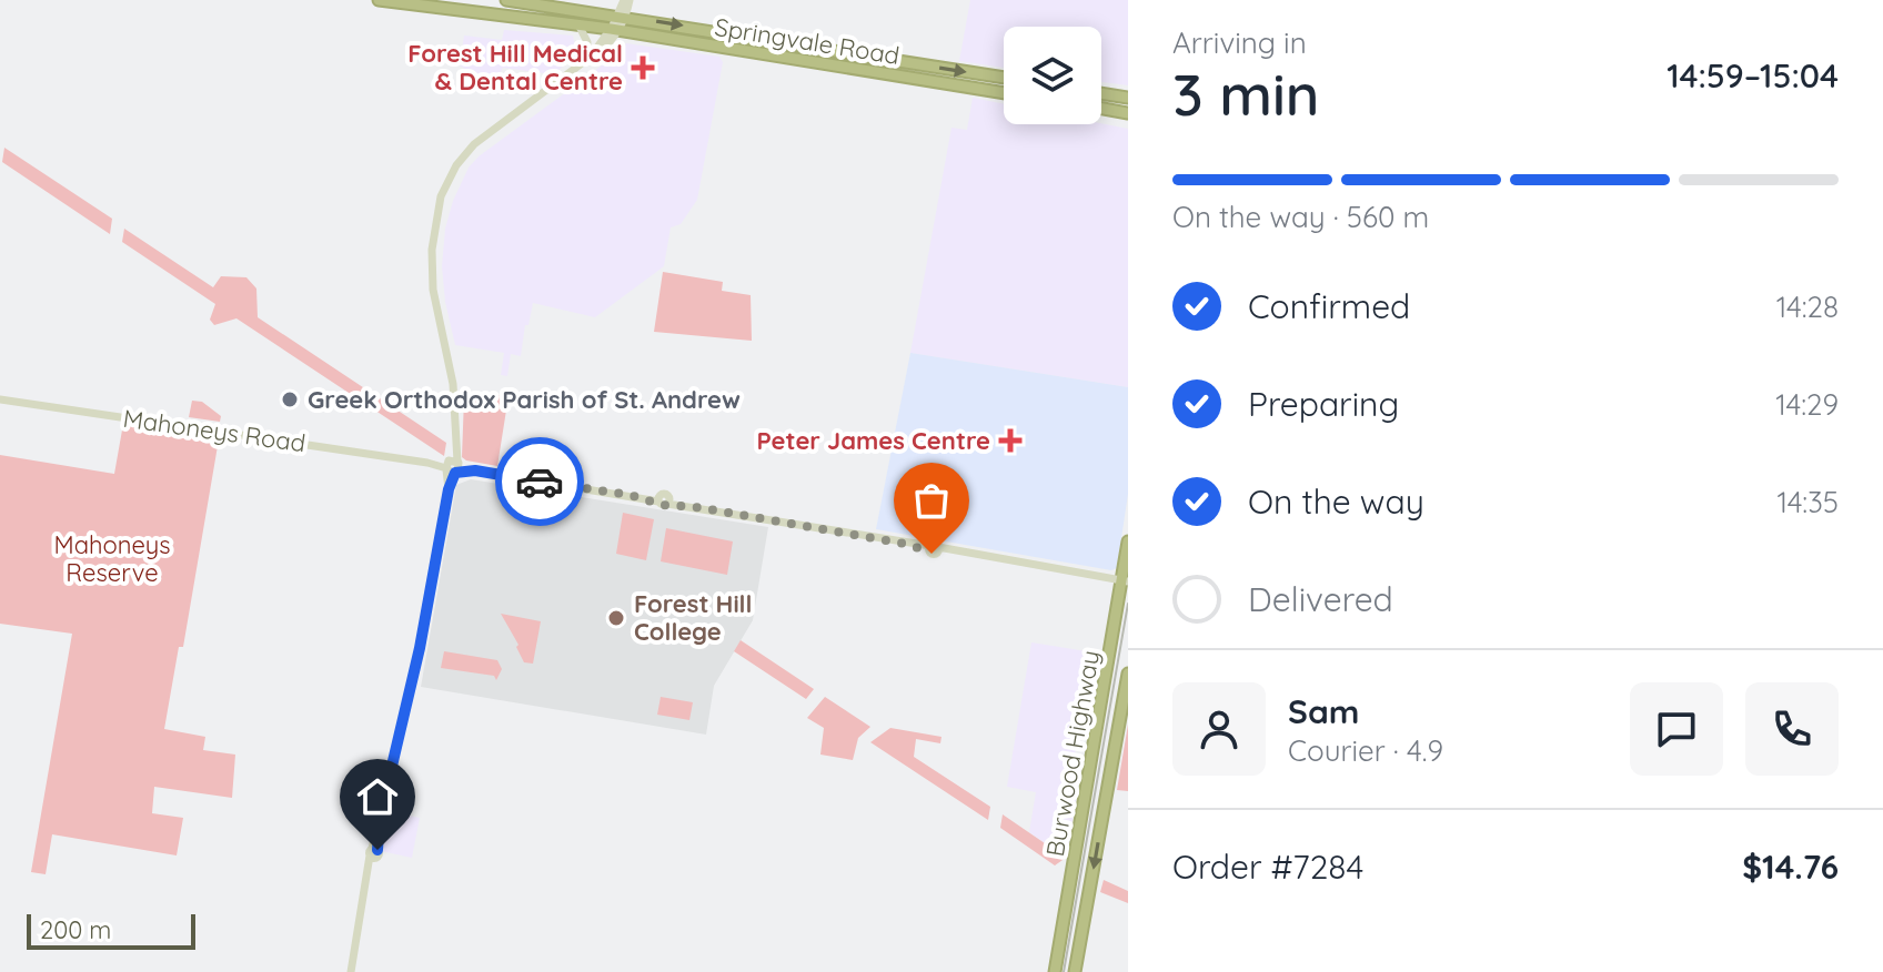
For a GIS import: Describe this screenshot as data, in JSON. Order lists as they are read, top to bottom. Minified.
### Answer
{"streets":{"highway":["Springvale Road","Burwood Highway"],"main road":["Mahoneys Road"]},"crossings":[["Mahoneys Road","Burwood Highway"]],"parks":["Mahoneys Reserve"],"places":{"health":["Forest Hill Medical & Dental Centre","Peter James Centre"],"other":["Greek Orthodox Parish of St. Andrew","Forest Hill College"]},"scale_bar":"200 m","page":{"heading":["3 min","Arriving in","14:59–15:04"],"panel":["Sam","Courier · 4.9","Order #7284","$14.76"],"bar":"On the way · 560 m","list":[["Confirmed","14:28"],["Preparing","14:29"],["On the way","14:35"],"Delivered"],"scale":"200 m"}}
